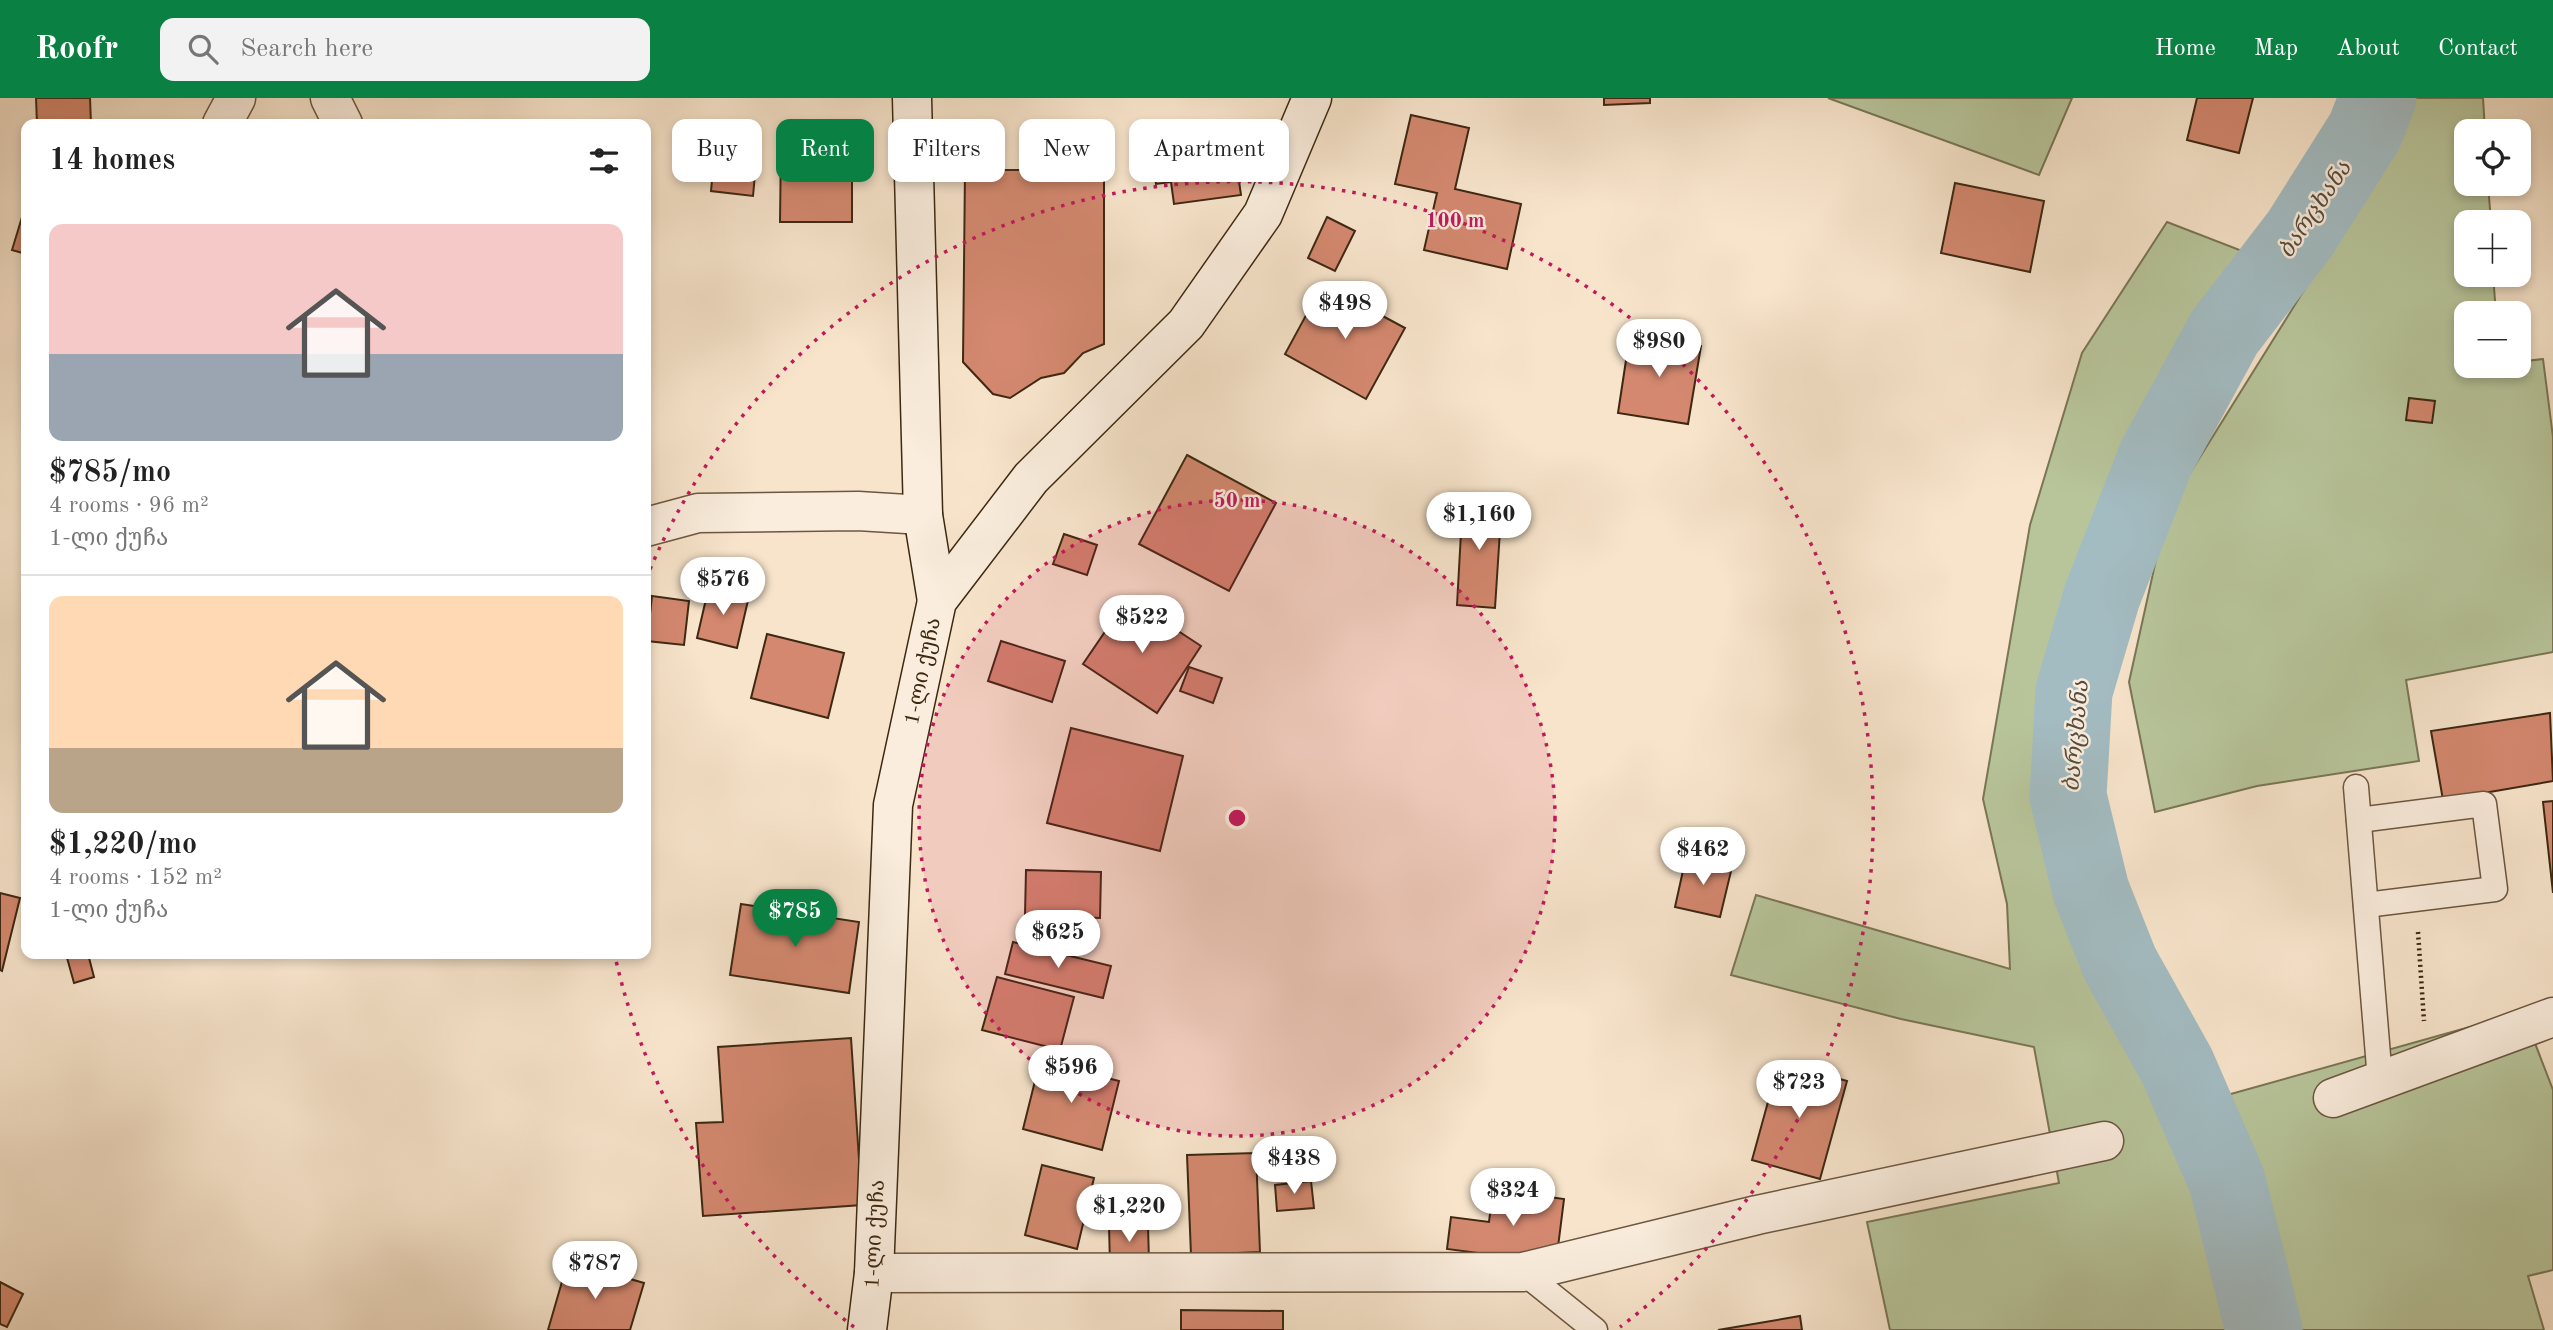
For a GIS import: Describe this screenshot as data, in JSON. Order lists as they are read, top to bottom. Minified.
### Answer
{"streets":{"street":["1-ლი ქუჩა"]},"water":["ბარცხანა"],"page":{"header":"Roofr","search":"Search here","nav":["Home","Map","About","Contact"],"map_buttons":["+","−"],"chip":["Buy","Rent","Filters","New","Apartment"],"heading":"14 homes","list":[{"name":"$785/mo","note":"4 rooms · 96 m² · 1-ლი ქუჩა"},{"name":"$1,220/mo","note":"4 rooms · 152 m² · 1-ლი ქუჩა"}],"price":["$498","$980","$1,160","$576","$522","$462","$785","$625","$596","$723","$438","$324","$1,220","$787"]},"rings":["100 m","50 m"]}
